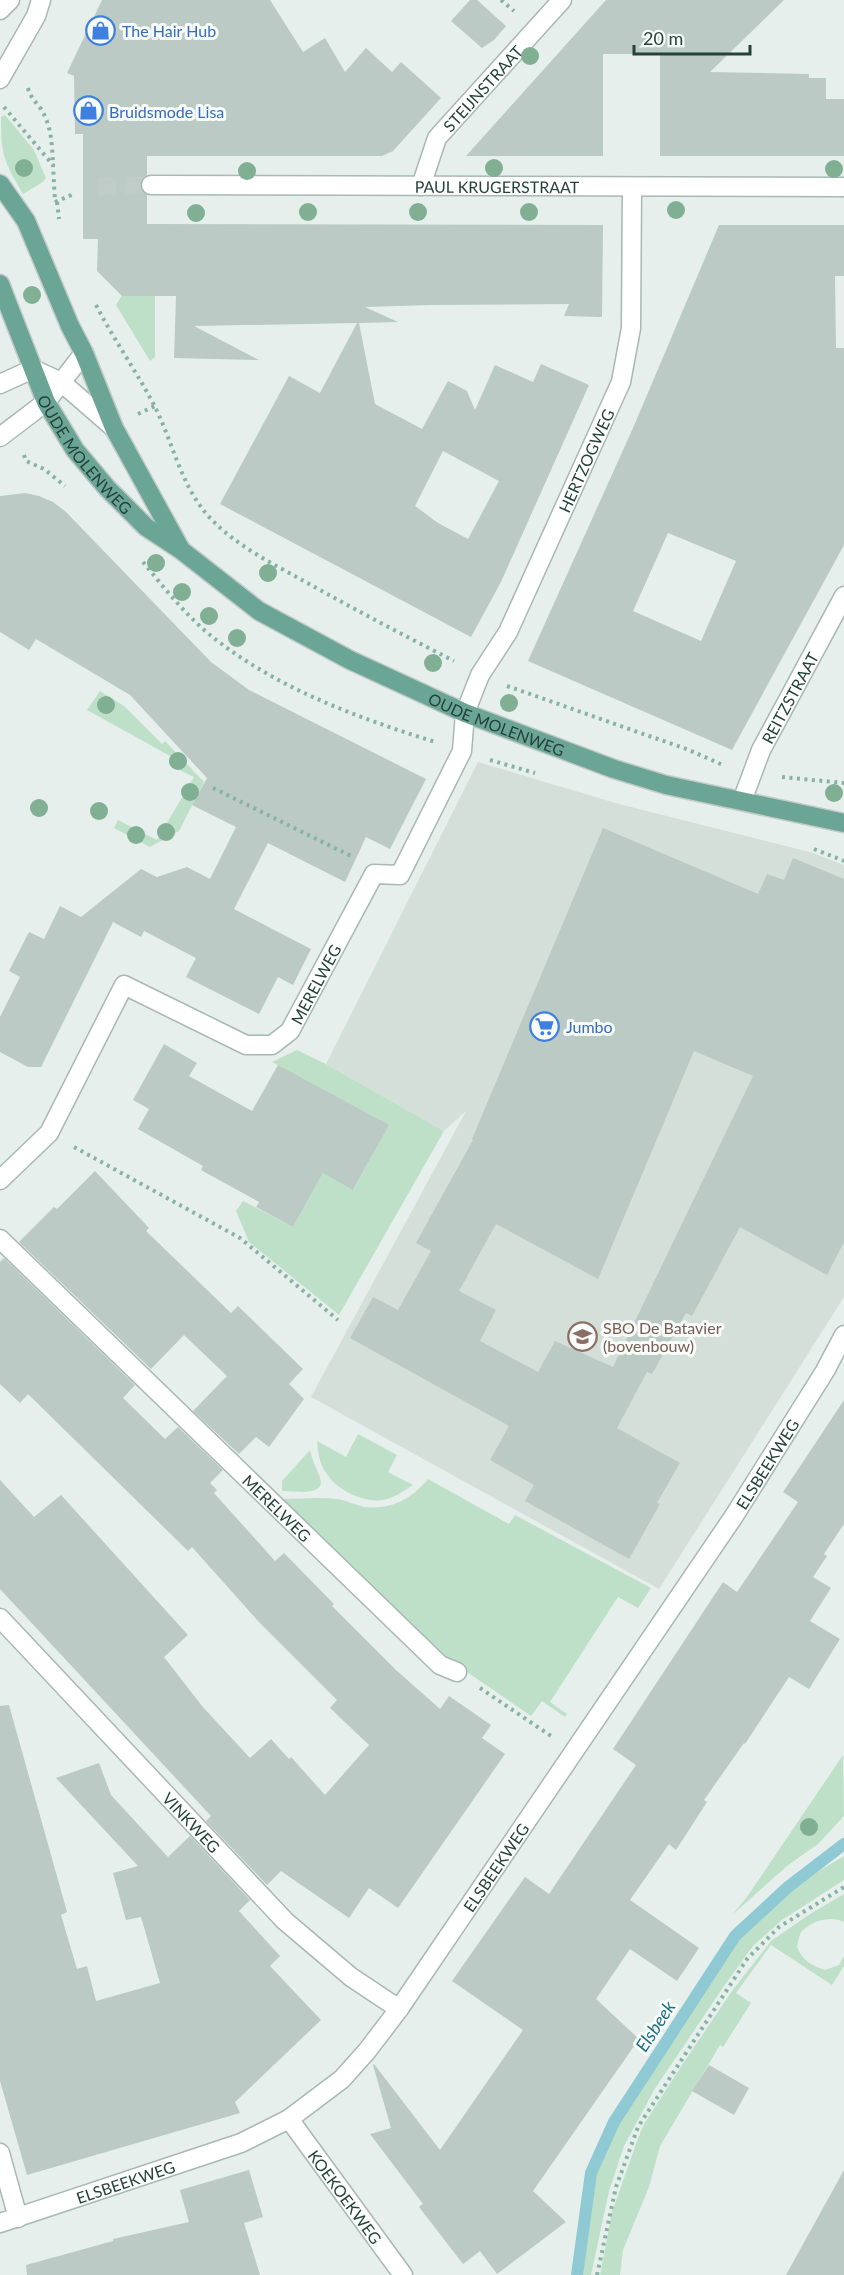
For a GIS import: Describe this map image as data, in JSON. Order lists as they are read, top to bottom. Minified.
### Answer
{"streets":{"main road":["OUDE MOLENWEG"],"street":["STEIJNSTRAAT","PAUL KRUGERSTRAAT","HERTZOGWEG","REITZSTRAAT","MERELWEG","ELSBEEKWEG","VINKWEG","KOEKOEKWEG"]},"crossings":[["STEIJNSTRAAT","PAUL KRUGERSTRAAT"],["PAUL KRUGERSTRAAT","HERTZOGWEG"],["OUDE MOLENWEG","HERTZOGWEG"],["OUDE MOLENWEG","REITZSTRAAT"],["ELSBEEKWEG","VINKWEG"],["ELSBEEKWEG","KOEKOEKWEG"]],"water":["Elsbeek"],"places":{"shop":["The Hair Hub","Bruidsmode Lisa"],"supermarket":["Jumbo"],"school or university":["SBO De Batavier (bovenbouw)"]},"scale_bar":"20 m"}
